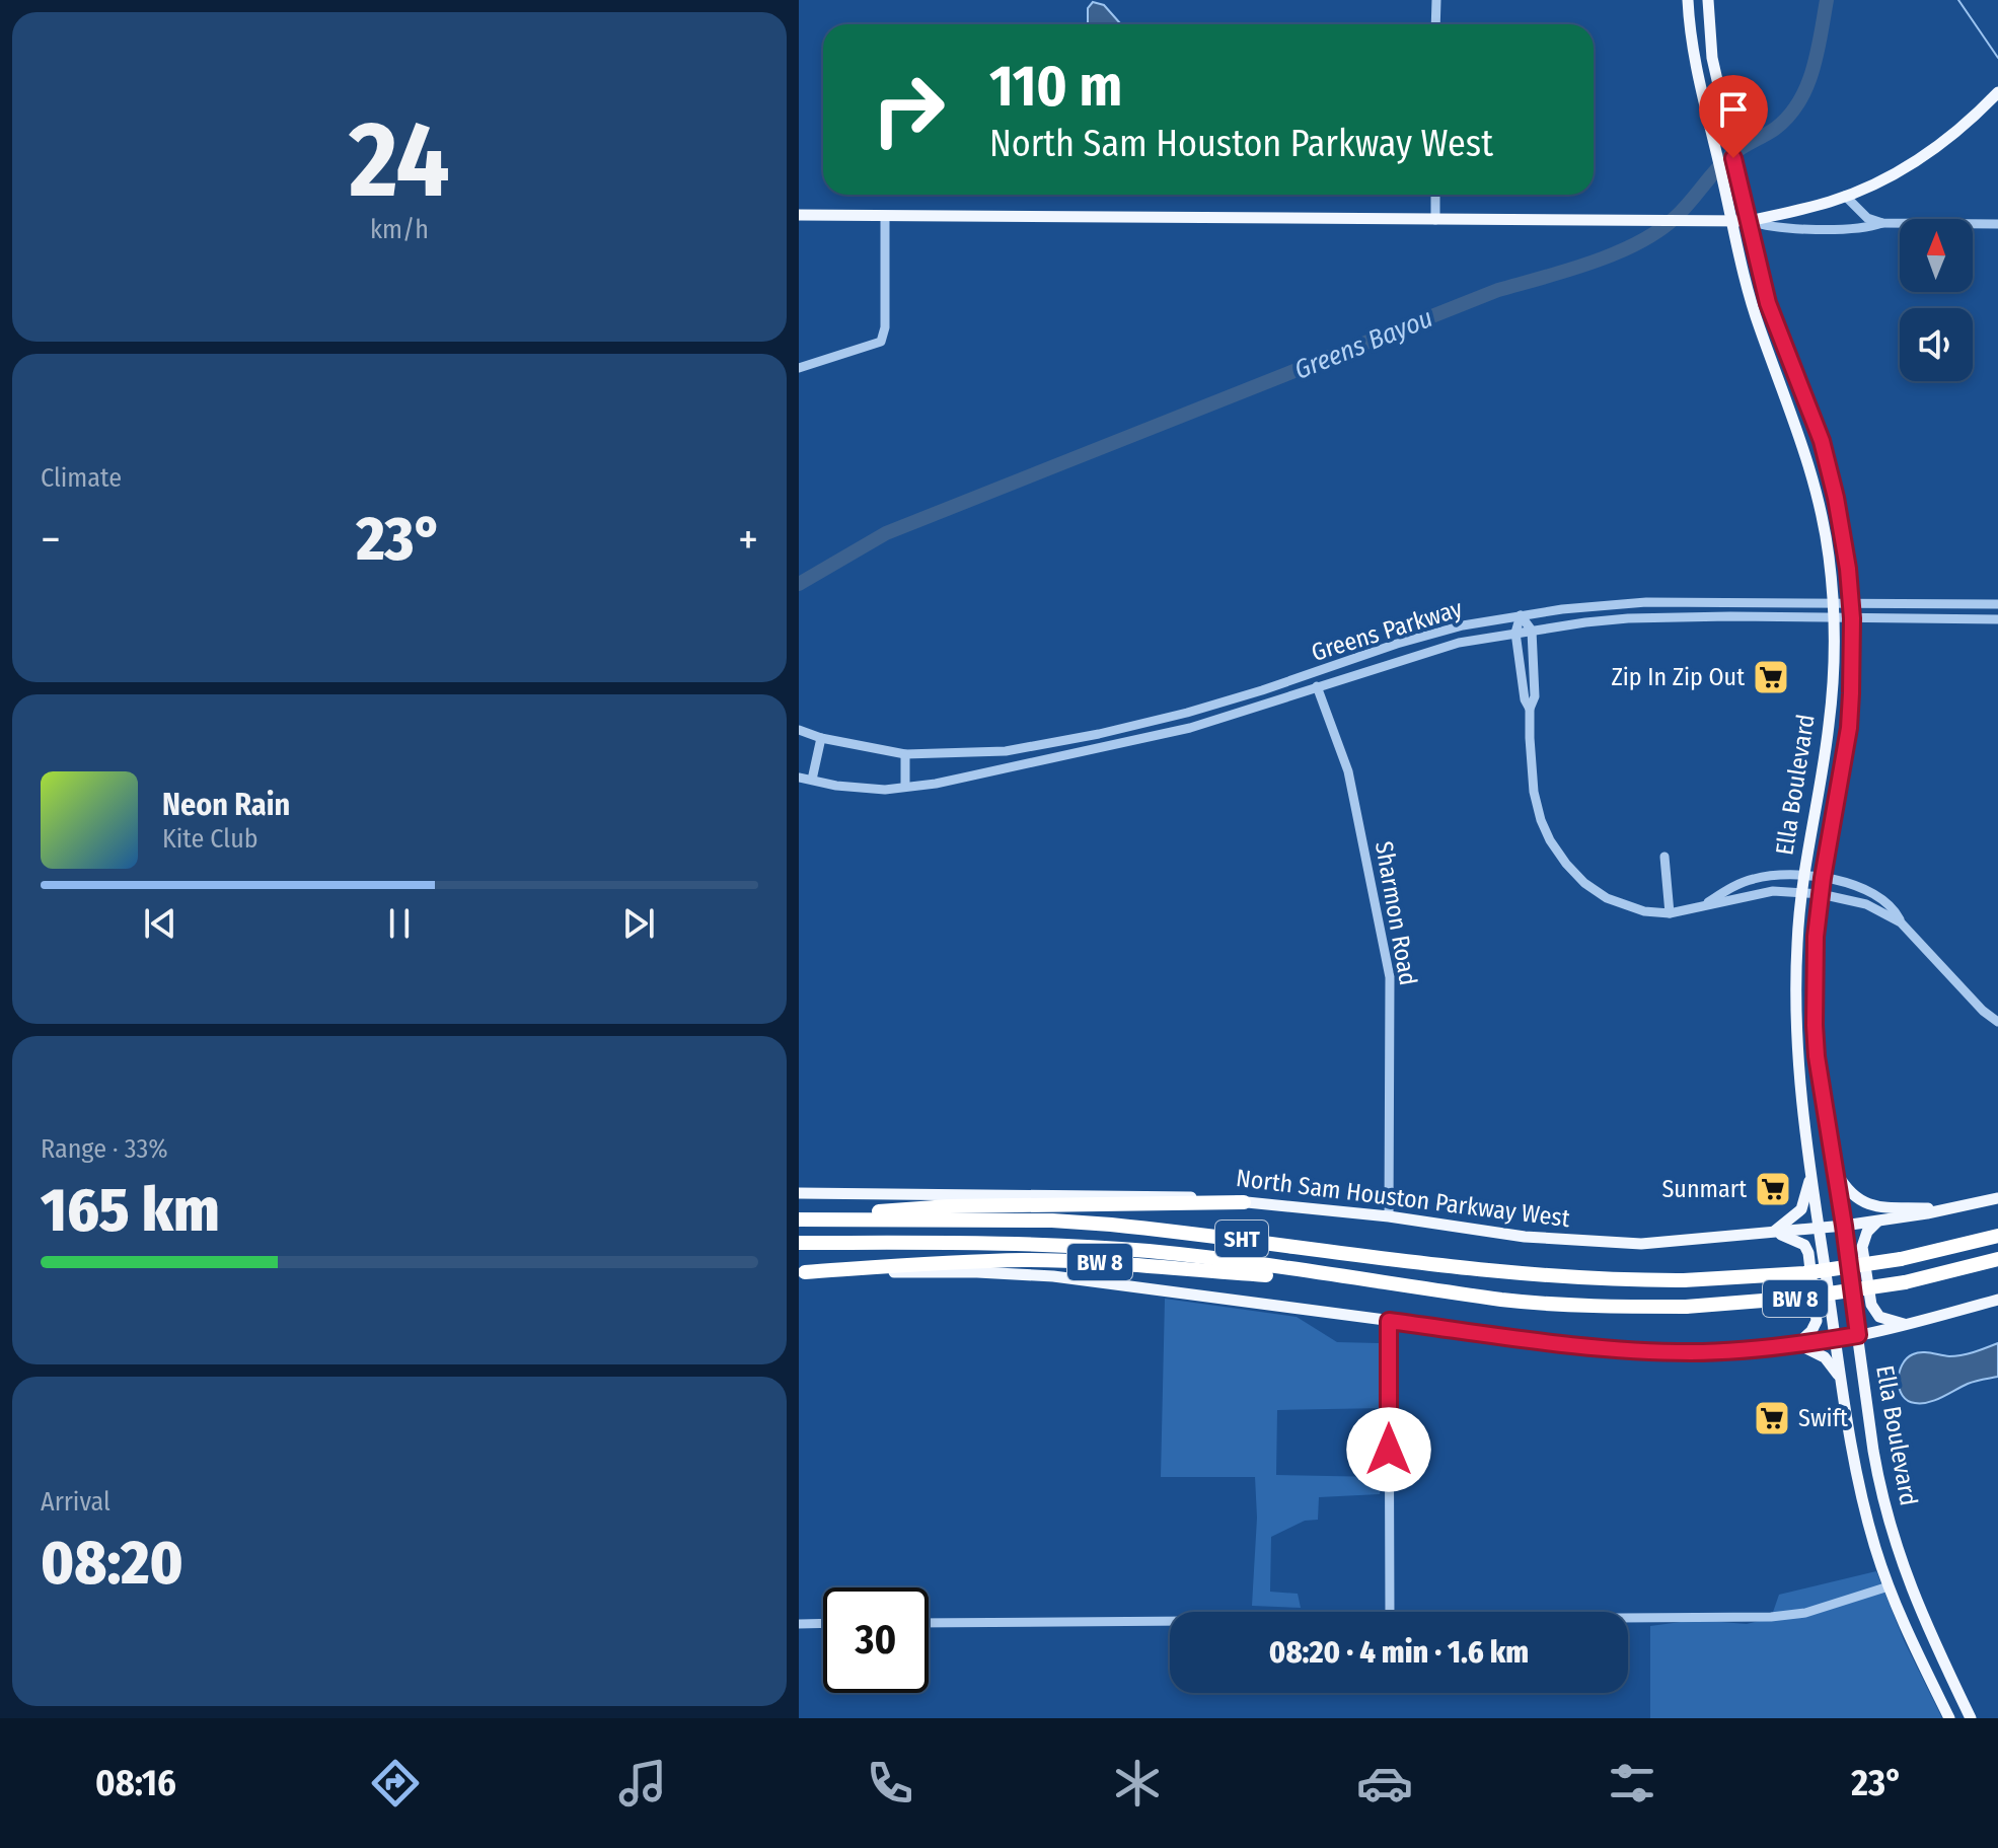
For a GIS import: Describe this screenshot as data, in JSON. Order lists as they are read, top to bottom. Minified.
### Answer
{"streets":{"highway":["SHT","BW 8"],"main road":["Ella Boulevard","North Sam Houston Parkway West"],"street":["Greens Parkway","Sharmon Road"]},"crossings":[["Greens Parkway","Ella Boulevard"],["Greens Parkway","Sharmon Road"],["Ella Boulevard","North Sam Houston Parkway West"],["Sharmon Road","North Sam Houston Parkway West"],["SHT","BW 8"]],"water":["Greens Bayou"],"places":{"supermarket":["Zip In Zip Out","Sunmart","Swift"]},"north":"top","page":{"tile":[["24","km/h"],"Climate",["Range · 33%","165 km"],["Arrival","08:20"]],"turn":["110 m","North Sam Houston Parkway West"],"heat":["−","23°","+"],"song":["Neon Rain","Kite Club"],"limit":"30","trip":"08:20 · 4 min · 1.6 km","tabs":["08:16","23°"]}}
